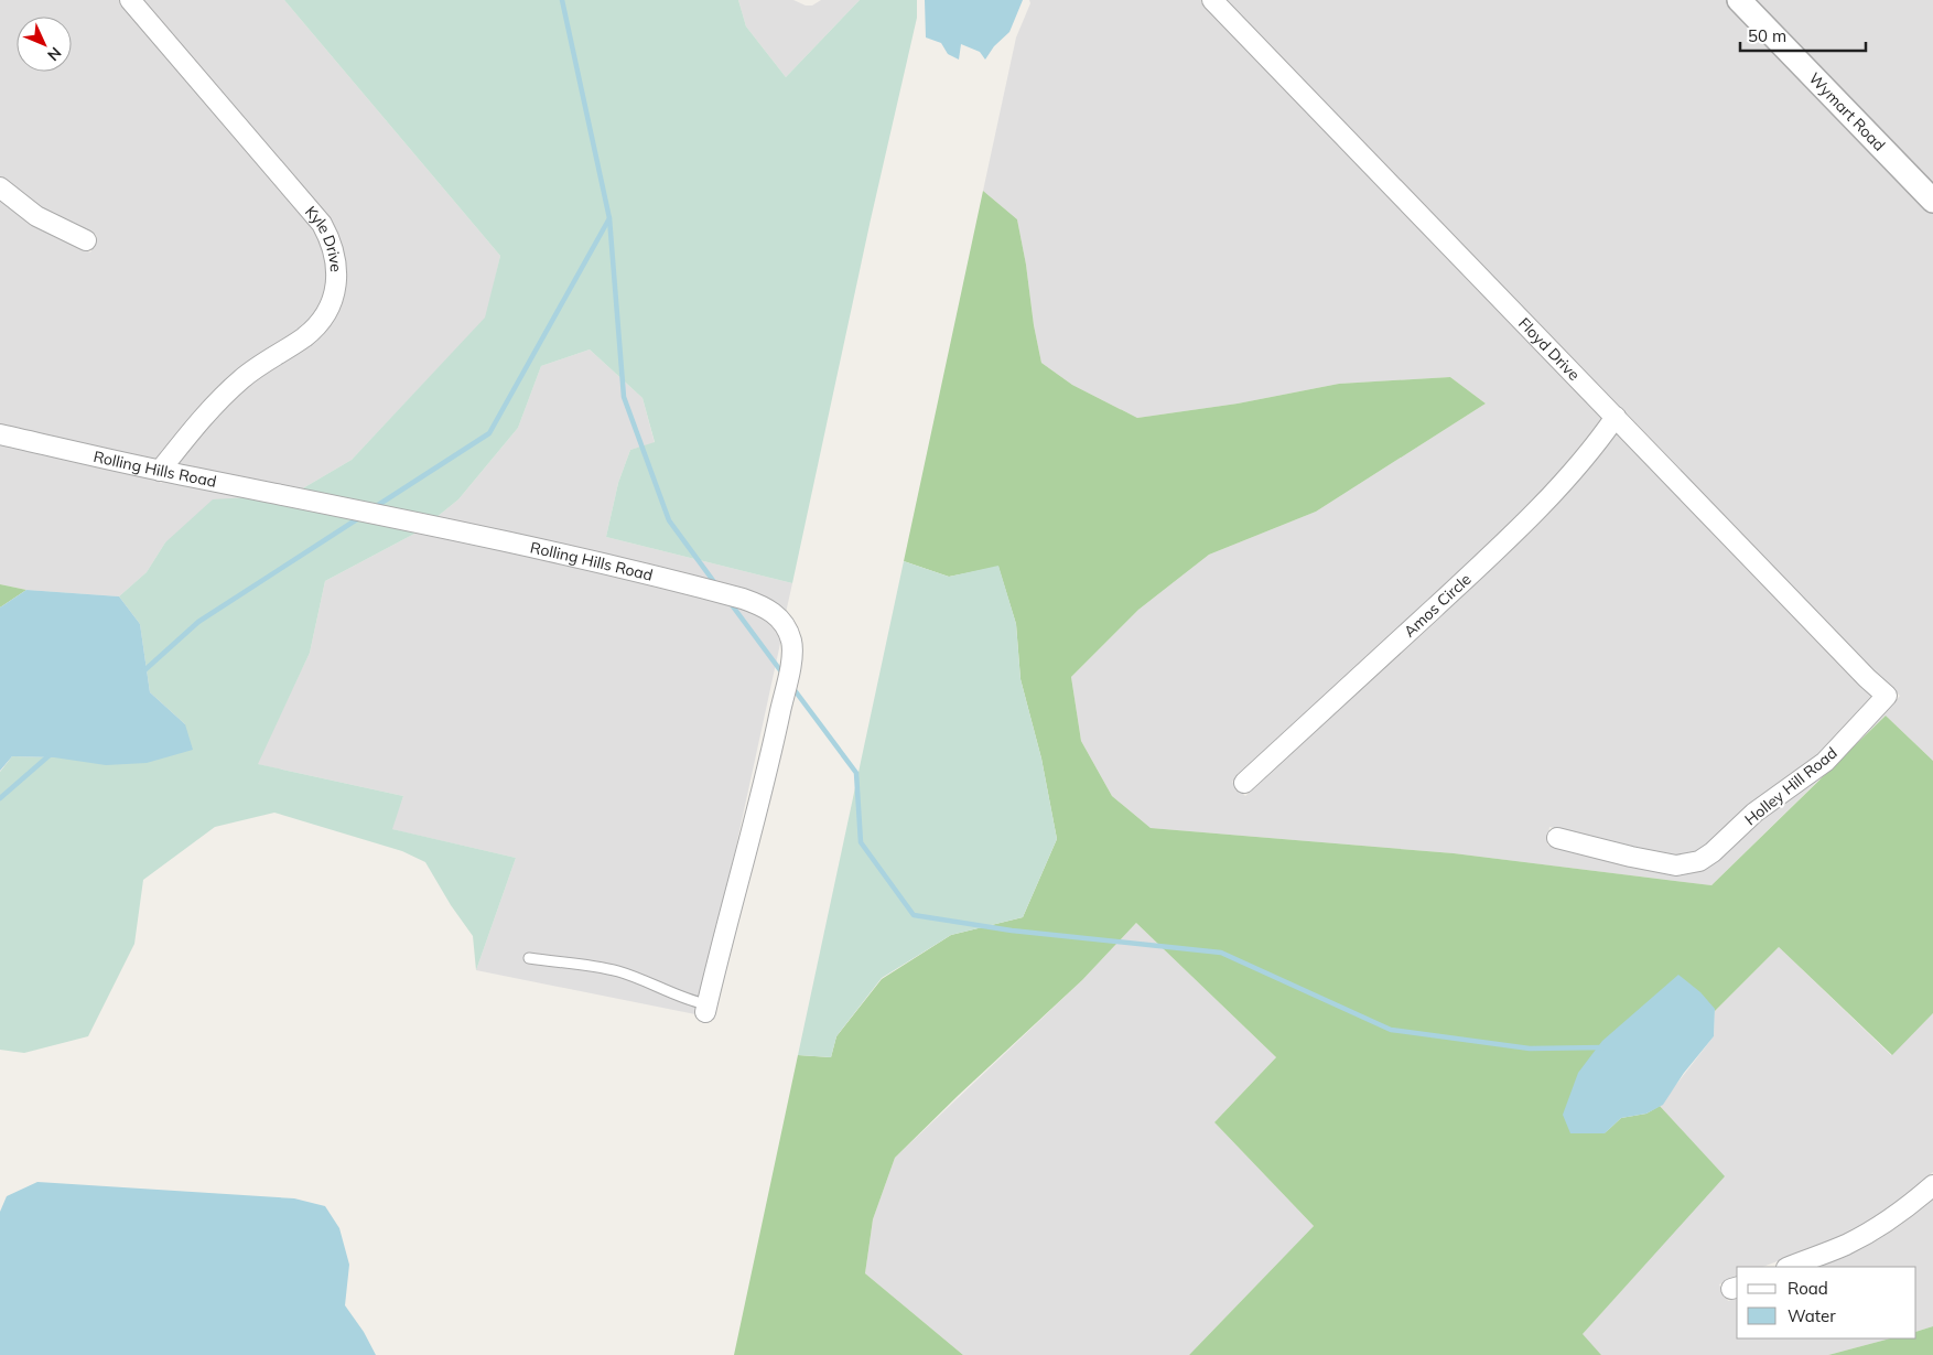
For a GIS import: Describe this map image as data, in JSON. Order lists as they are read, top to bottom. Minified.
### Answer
{"streets":{"street":["Wymart Road","Kyle Drive","Floyd Drive","Rolling Hills Road","Amos Circle","Holley Hill Road"]},"crossings":[["Kyle Drive","Rolling Hills Road"],["Floyd Drive","Amos Circle"],["Floyd Drive","Holley Hill Road"]],"legend":["Road","Water"],"scale_bar":"50 m","north":"bottom right"}
